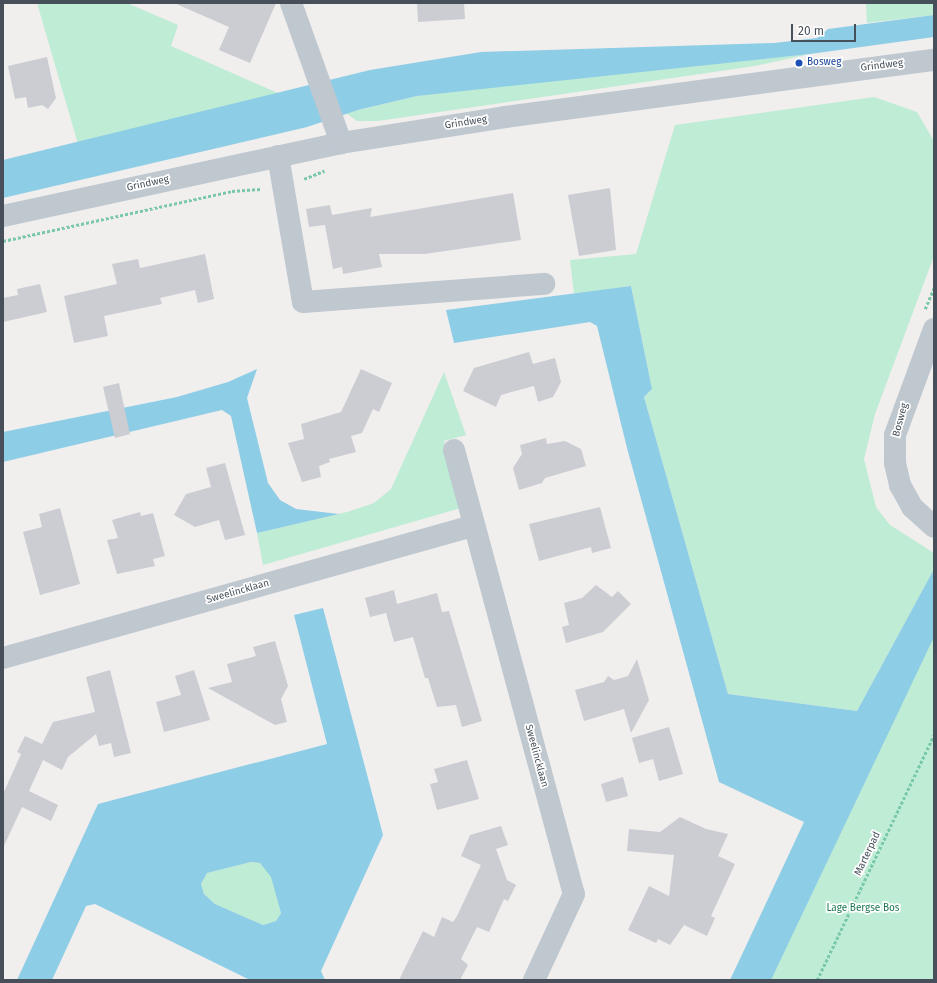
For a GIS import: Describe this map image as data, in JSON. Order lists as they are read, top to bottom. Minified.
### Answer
{"streets":{"street":["Grindweg","Bosweg","Sweelincklaan"],"path":["Marterpad"]},"parks":["Lage Bergse Bos"],"places":["Bosweg"],"scale_bar":"20 m"}
